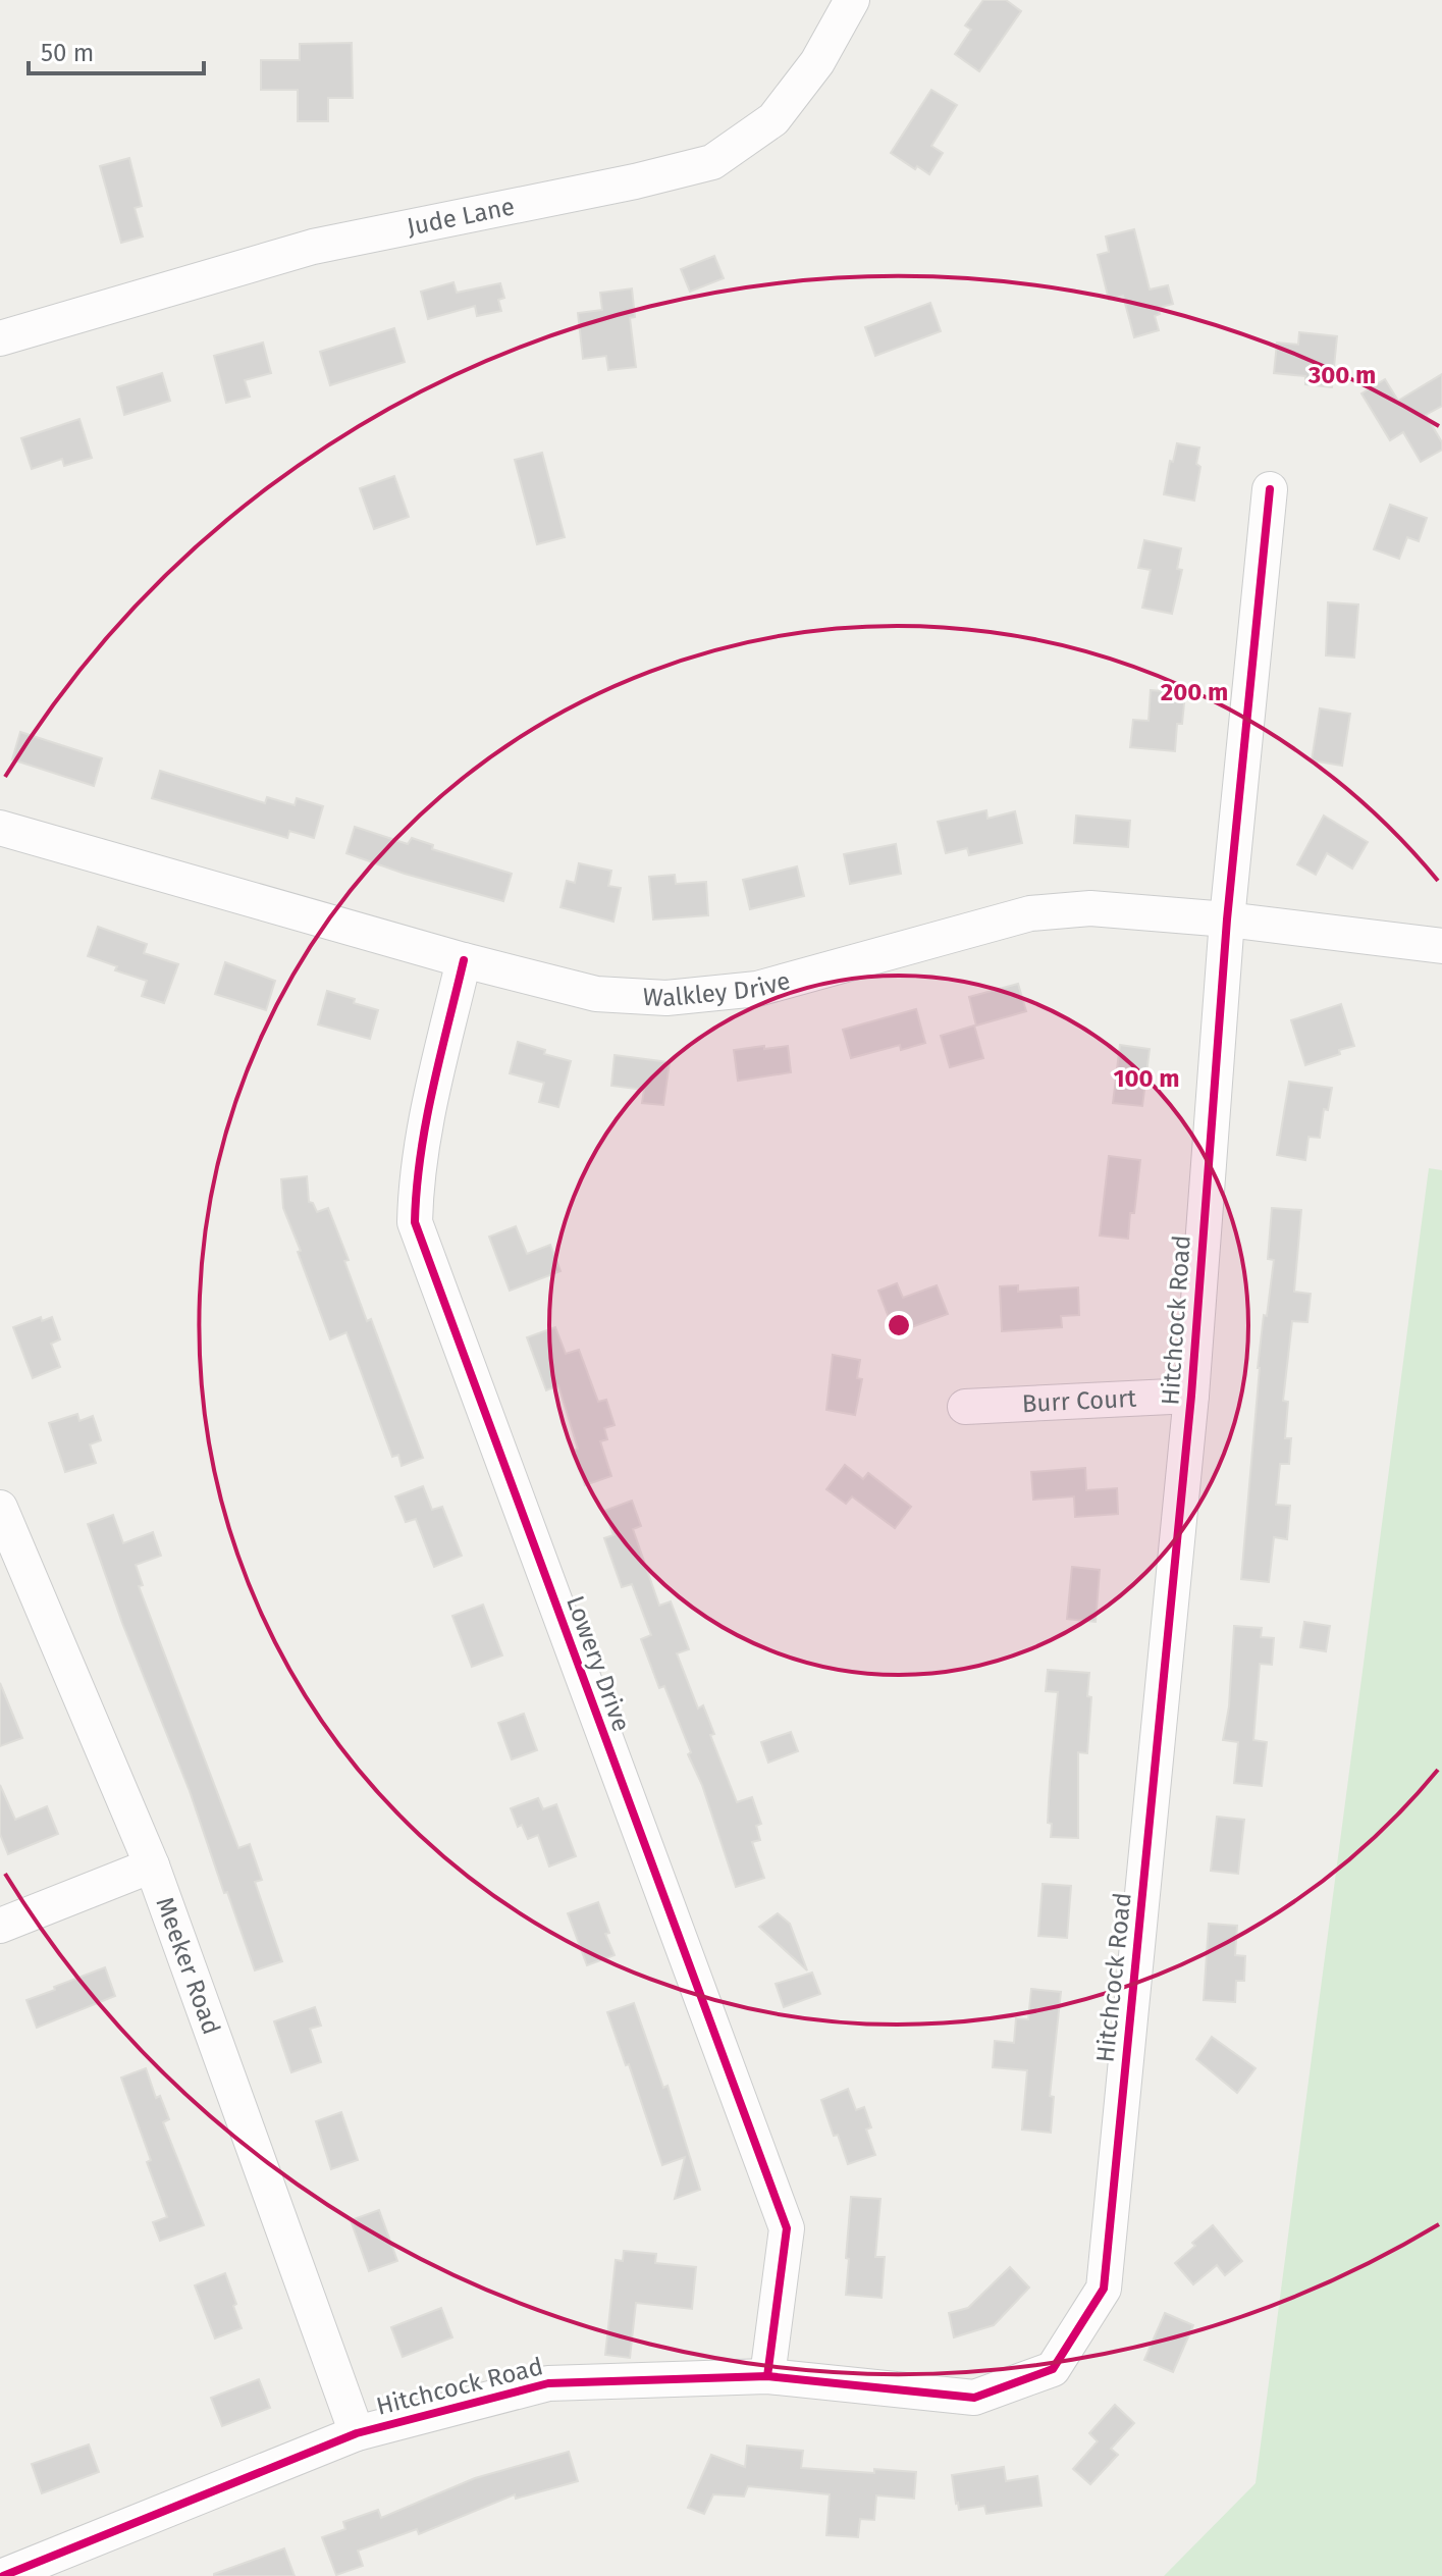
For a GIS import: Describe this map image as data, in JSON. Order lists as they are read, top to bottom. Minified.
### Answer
{"streets":{"street":["Jude Lane","Walkley Drive","Hitchcock Road","Burr Court","Lowery Drive","Meeker Road"]},"crossings":[["Walkley Drive","Hitchcock Road"],["Walkley Drive","Lowery Drive"],["Hitchcock Road","Burr Court"],["Hitchcock Road","Lowery Drive"],["Hitchcock Road","Meeker Road"]],"scale_bar":"50 m","rings":["300 m","200 m","100 m"]}
